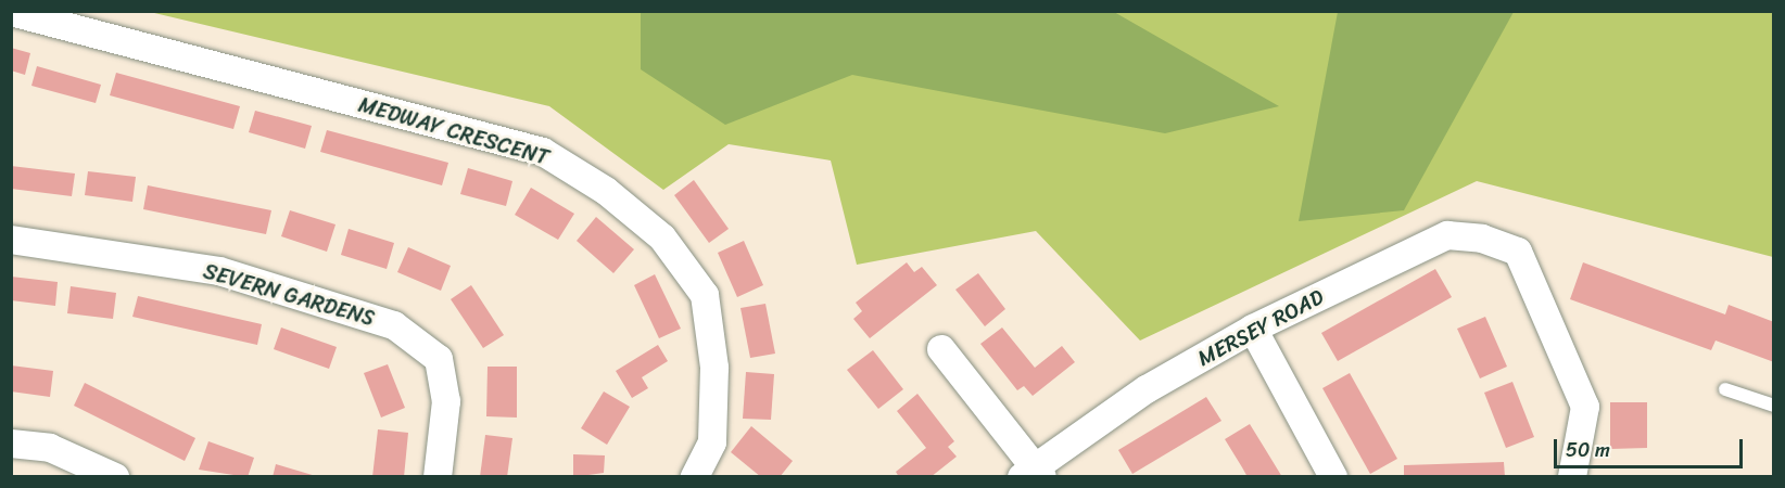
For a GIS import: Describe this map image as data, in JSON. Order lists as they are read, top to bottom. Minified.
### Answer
{"streets":{"street":["MEDWAY CRESCENT","SEVERN GARDENS","MERSEY ROAD"]},"scale_bar":"50 m"}
